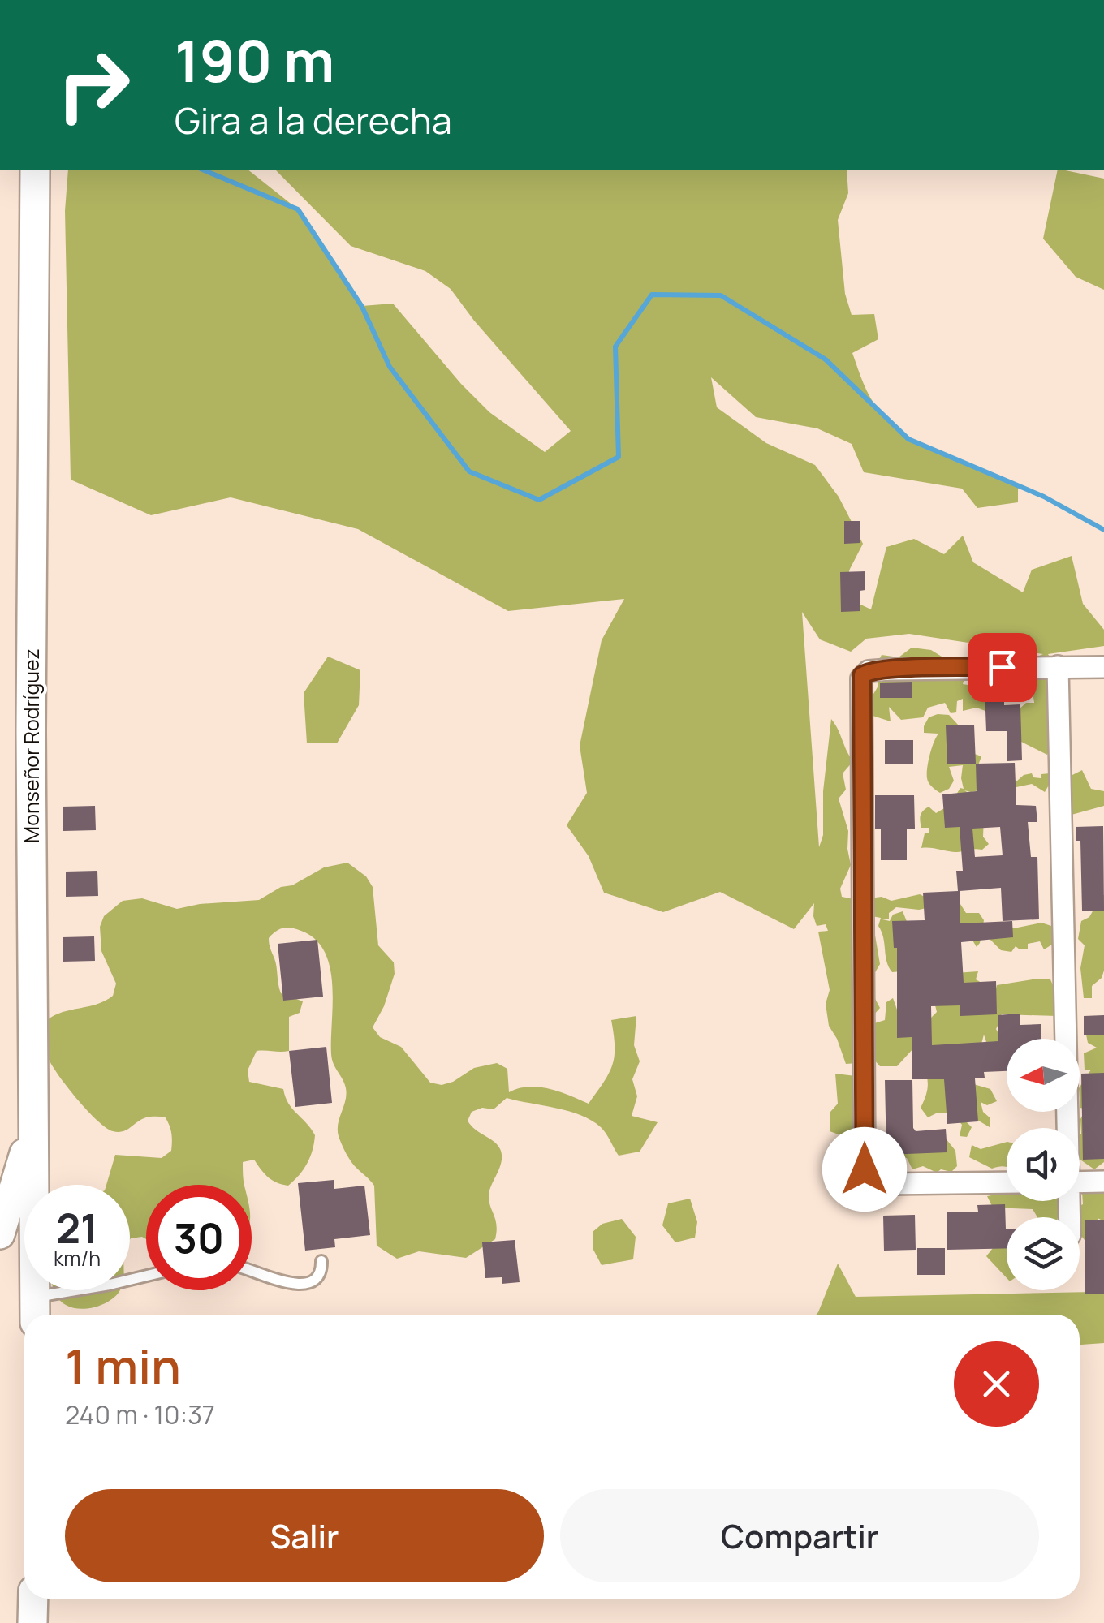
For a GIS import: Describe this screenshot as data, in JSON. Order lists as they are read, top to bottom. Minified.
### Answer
{"streets":{"street":["Monseñor Rodríguez"]},"north":"left","page":{"turn":["190 m","Gira a la derecha"],"speed":"21 km/h","limit":"30","heading":["1 min","240 m · 10:37"],"buttons":["Salir","Compartir"]}}
